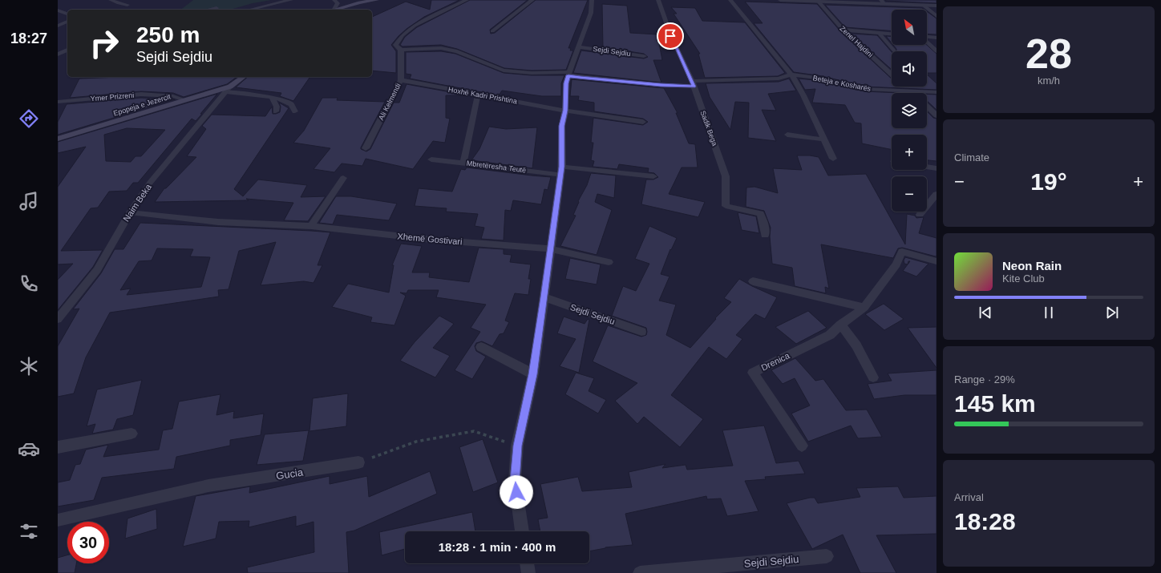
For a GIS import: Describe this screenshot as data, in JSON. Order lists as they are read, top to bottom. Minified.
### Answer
{"streets":{"main road":["Epopeja e Jezercit"],"street":["Zenel Hajdini","Sejdi Sejdiu","Beteja e Kosharës","Hoxhë Kadri Prishtina","Ymer Prizreni","Ali Kelmendi","Sadik Bega","Mbretëresha Teutë","Naim Beka","Xhemë Gostivari","Drenica","Gucia"]},"crossings":[["Sejdi Sejdiu","Hoxhë Kadri Prishtina"],["Sejdi Sejdiu","Mbretëresha Teutë"],["Sejdi Sejdiu","Xhemë Gostivari"],["Beteja e Kosharës","Sadik Bega"],["Hoxhë Kadri Prishtina","Ali Kelmendi"],["Hoxhë Kadri Prishtina","Mbretëresha Teutë"],["Ymer Prizreni","Epopeja e Jezercit"],["Epopeja e Jezercit","Naim Beka"],["Naim Beka","Xhemë Gostivari"]],"north":"top left","page":{"tabs":"18:27","tile":[["28","km/h"],"Climate",["Range · 29%","145 km"],["Arrival","18:28"]],"map_buttons":["+","−"],"turn":["250 m","Sejdi Sejdiu"],"heat":["−","19°","+"],"song":["Neon Rain","Kite Club"],"limit":"30","trip":"18:28 · 1 min · 400 m"}}
